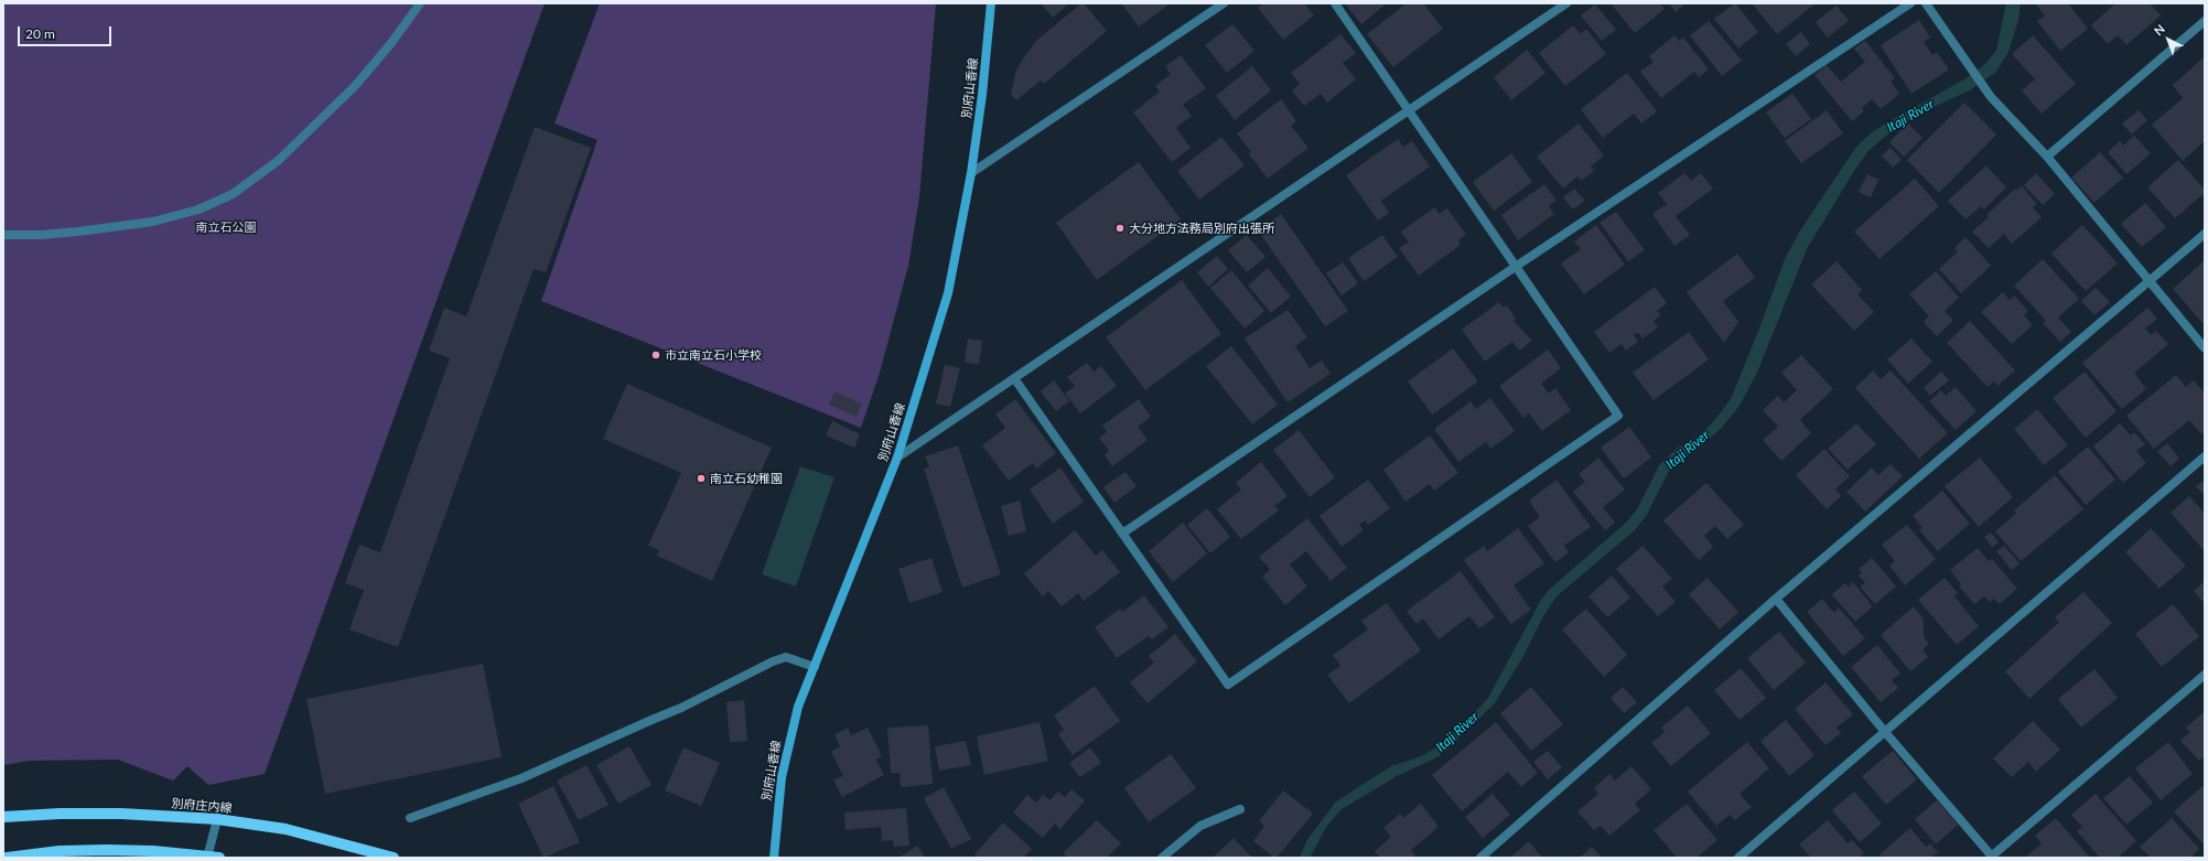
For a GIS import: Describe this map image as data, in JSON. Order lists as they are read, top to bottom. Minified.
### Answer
{"streets":{"main road":["別府山香線","別府庄内線"]},"water":["Itaji River"],"parks":["南立石公園"],"places":["大分地方法務局別府出張所","市立南立石小学校","南立石幼稚園"],"scale_bar":"20 m","north":"top left"}
